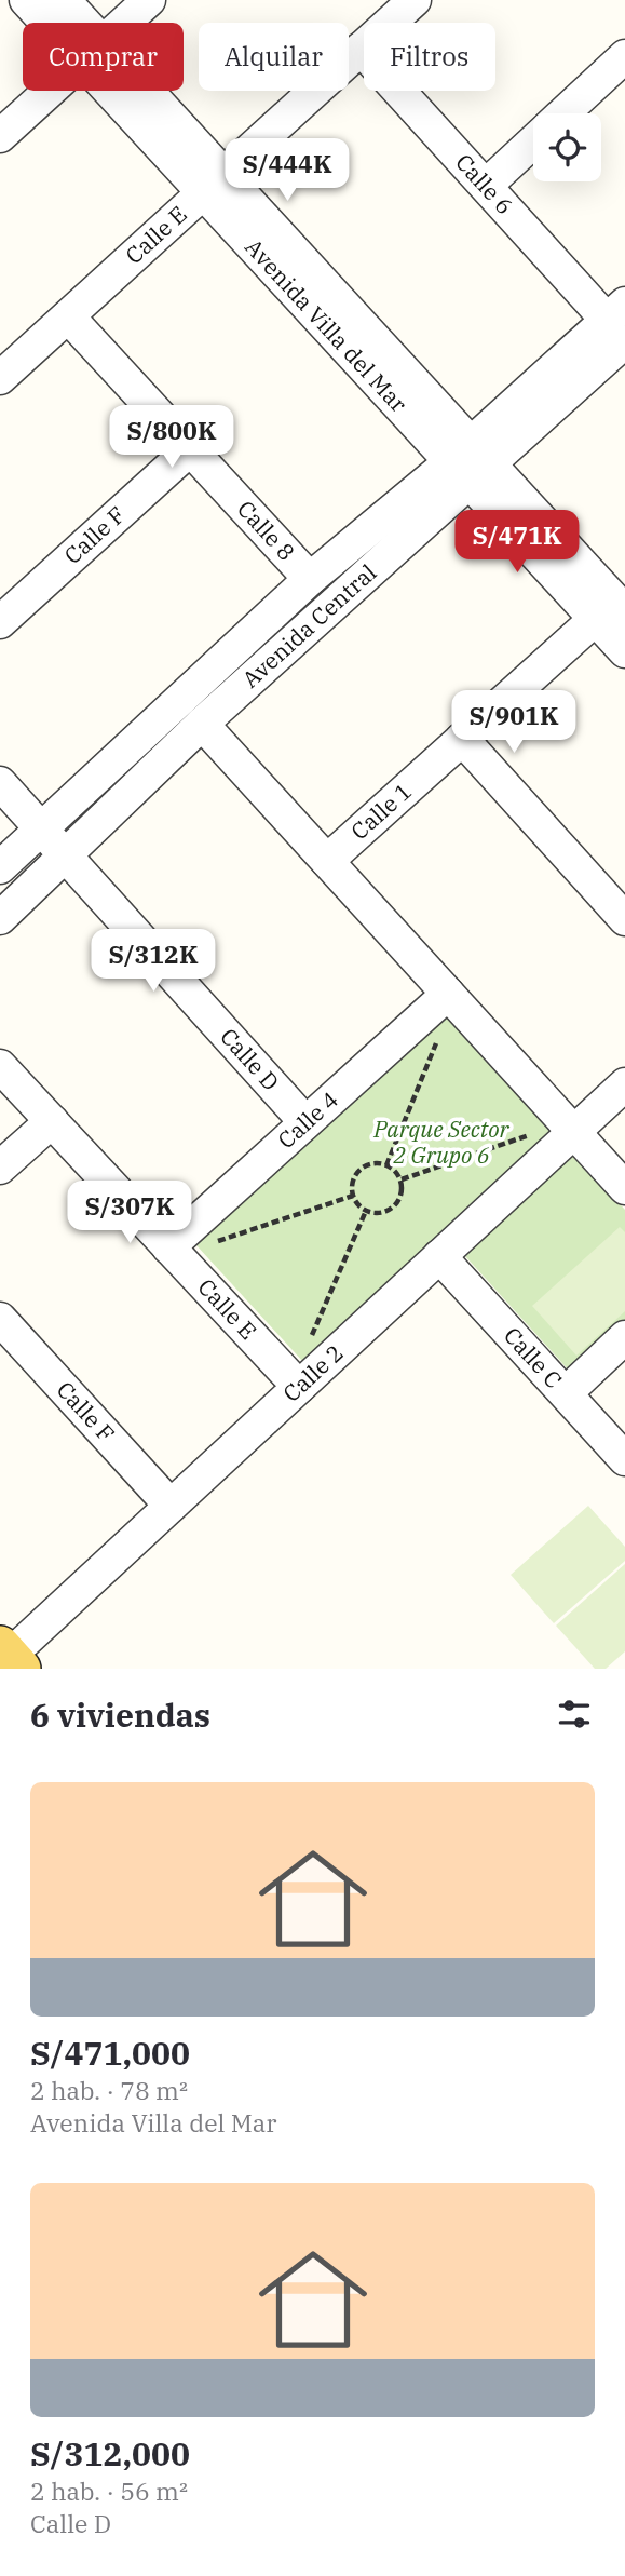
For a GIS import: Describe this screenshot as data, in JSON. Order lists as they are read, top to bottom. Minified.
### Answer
{"streets":{"street":["Calle 6","Calle E","Avenida Villa del Mar","Calle 8","Calle F","Avenida Central","Calle 1","Calle D","Calle 4","Calle C","Calle 2"]},"crossings":[["Calle 6","Calle E"],["Calle 6","Avenida Central"],["Calle E","Avenida Villa del Mar"],["Calle E","Calle 8"],["Calle E","Calle 4"],["Calle E","Calle 2"],["Avenida Villa del Mar","Avenida Central"],["Avenida Villa del Mar","Calle 1"],["Calle 8","Calle F"],["Calle 8","Avenida Central"],["Calle F","Calle 2"],["Avenida Central","Calle D"],["Calle D","Calle 4"],["Calle C","Calle 2"]],"parks":["Parque Sector 2 Grupo 6"],"page":{"chip":["Comprar","Alquilar","Filtros"],"price":["S/444K","S/800K","S/471K","S/901K","S/312K","S/307K"],"heading":"6 viviendas","list":[{"name":"S/471,000","note":"2 hab. · 78 m² · Avenida Villa del Mar"},{"name":"S/312,000","note":"2 hab. · 56 m² · Calle D"}]}}
